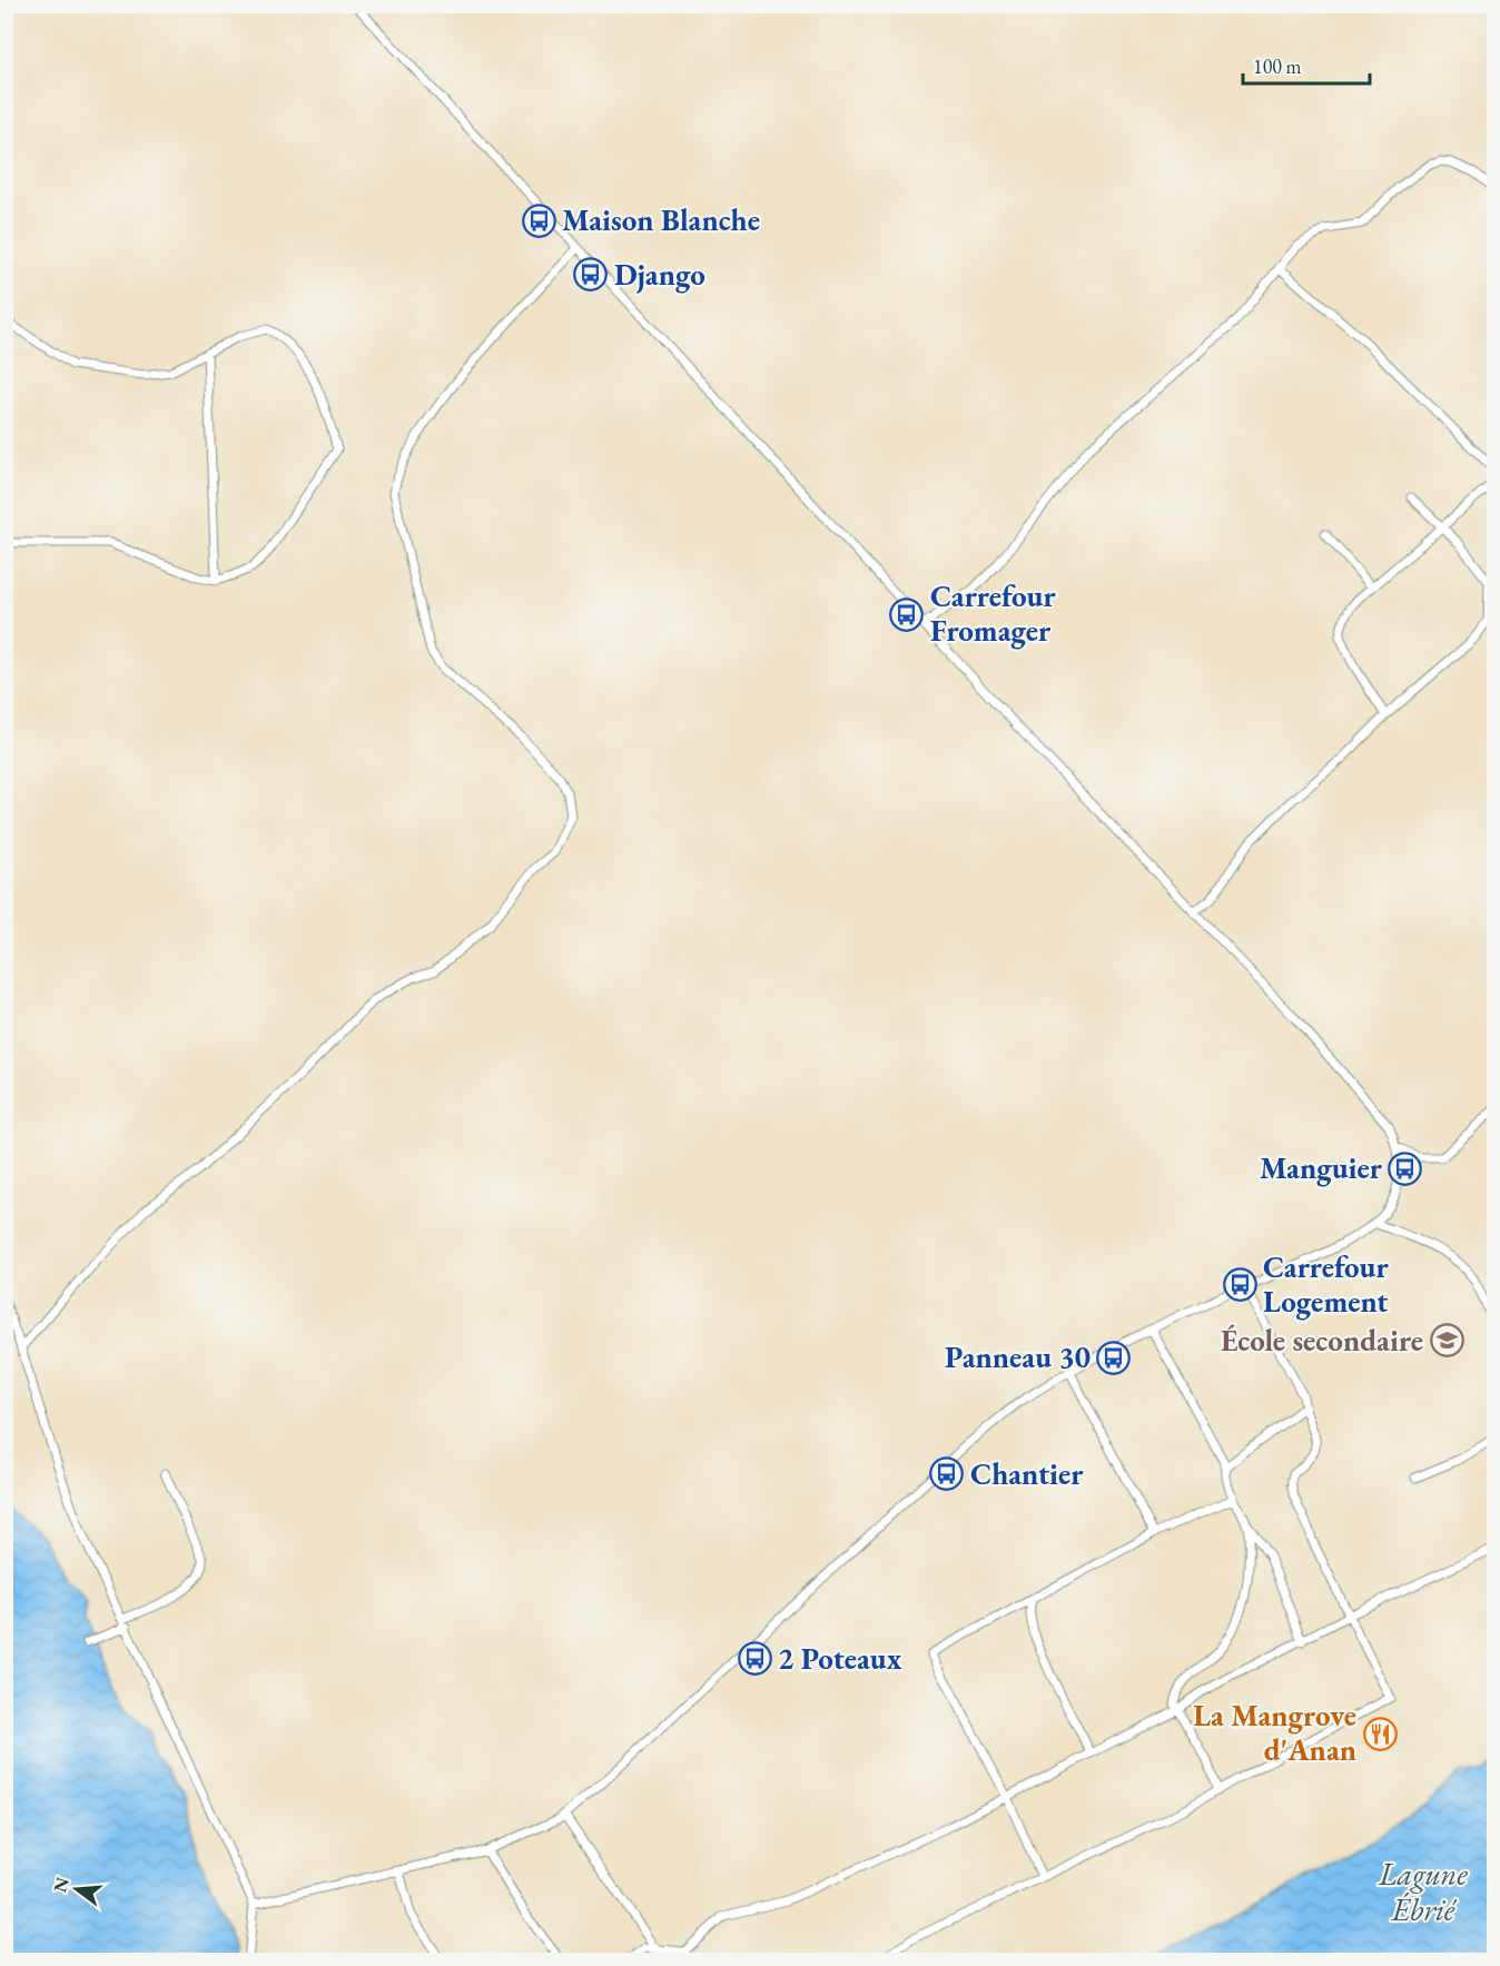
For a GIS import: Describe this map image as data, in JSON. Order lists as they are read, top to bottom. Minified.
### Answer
{"water":["Lagune Ébrié"],"places":{"bus stop":["Maison Blanche","Django","Carrefour Fromager","Manguier","Carrefour Logement","Panneau 30","Chantier","2 Poteaux"],"school or university":["École secondaire"],"restaurant":["La Mangrove d'Anan"]},"scale_bar":"100 m","north":"left"}
